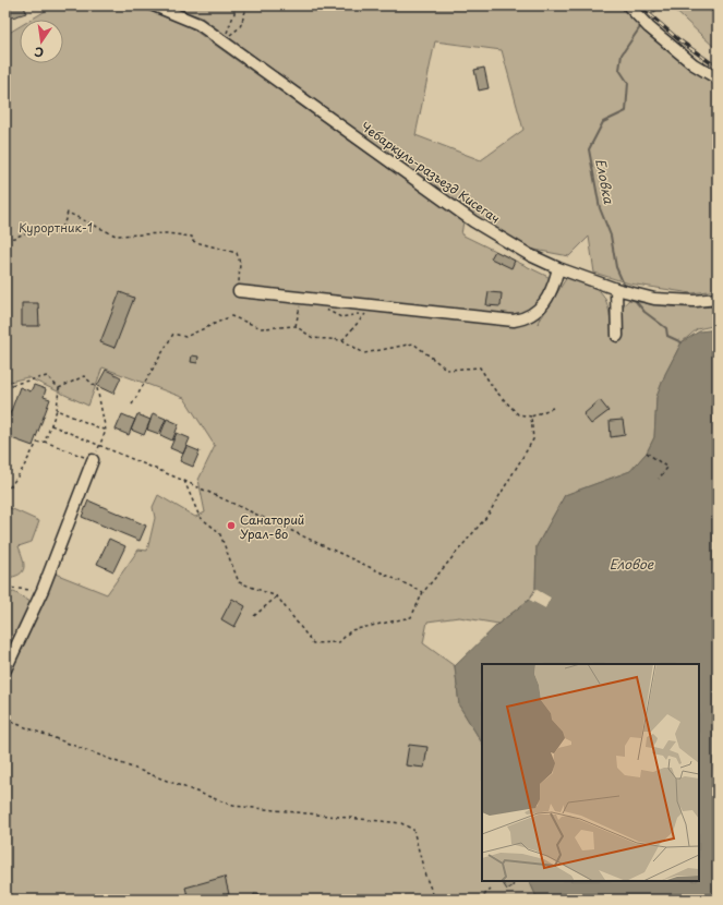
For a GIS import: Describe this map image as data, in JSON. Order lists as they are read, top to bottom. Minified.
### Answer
{"streets":{"street":["Чебаркуль-разъезд Кисегач"]},"water":["Еловка","Еловое"],"parks":["Курортник-1"],"places":["Санаторий Урал-во"],"north":"bottom"}
